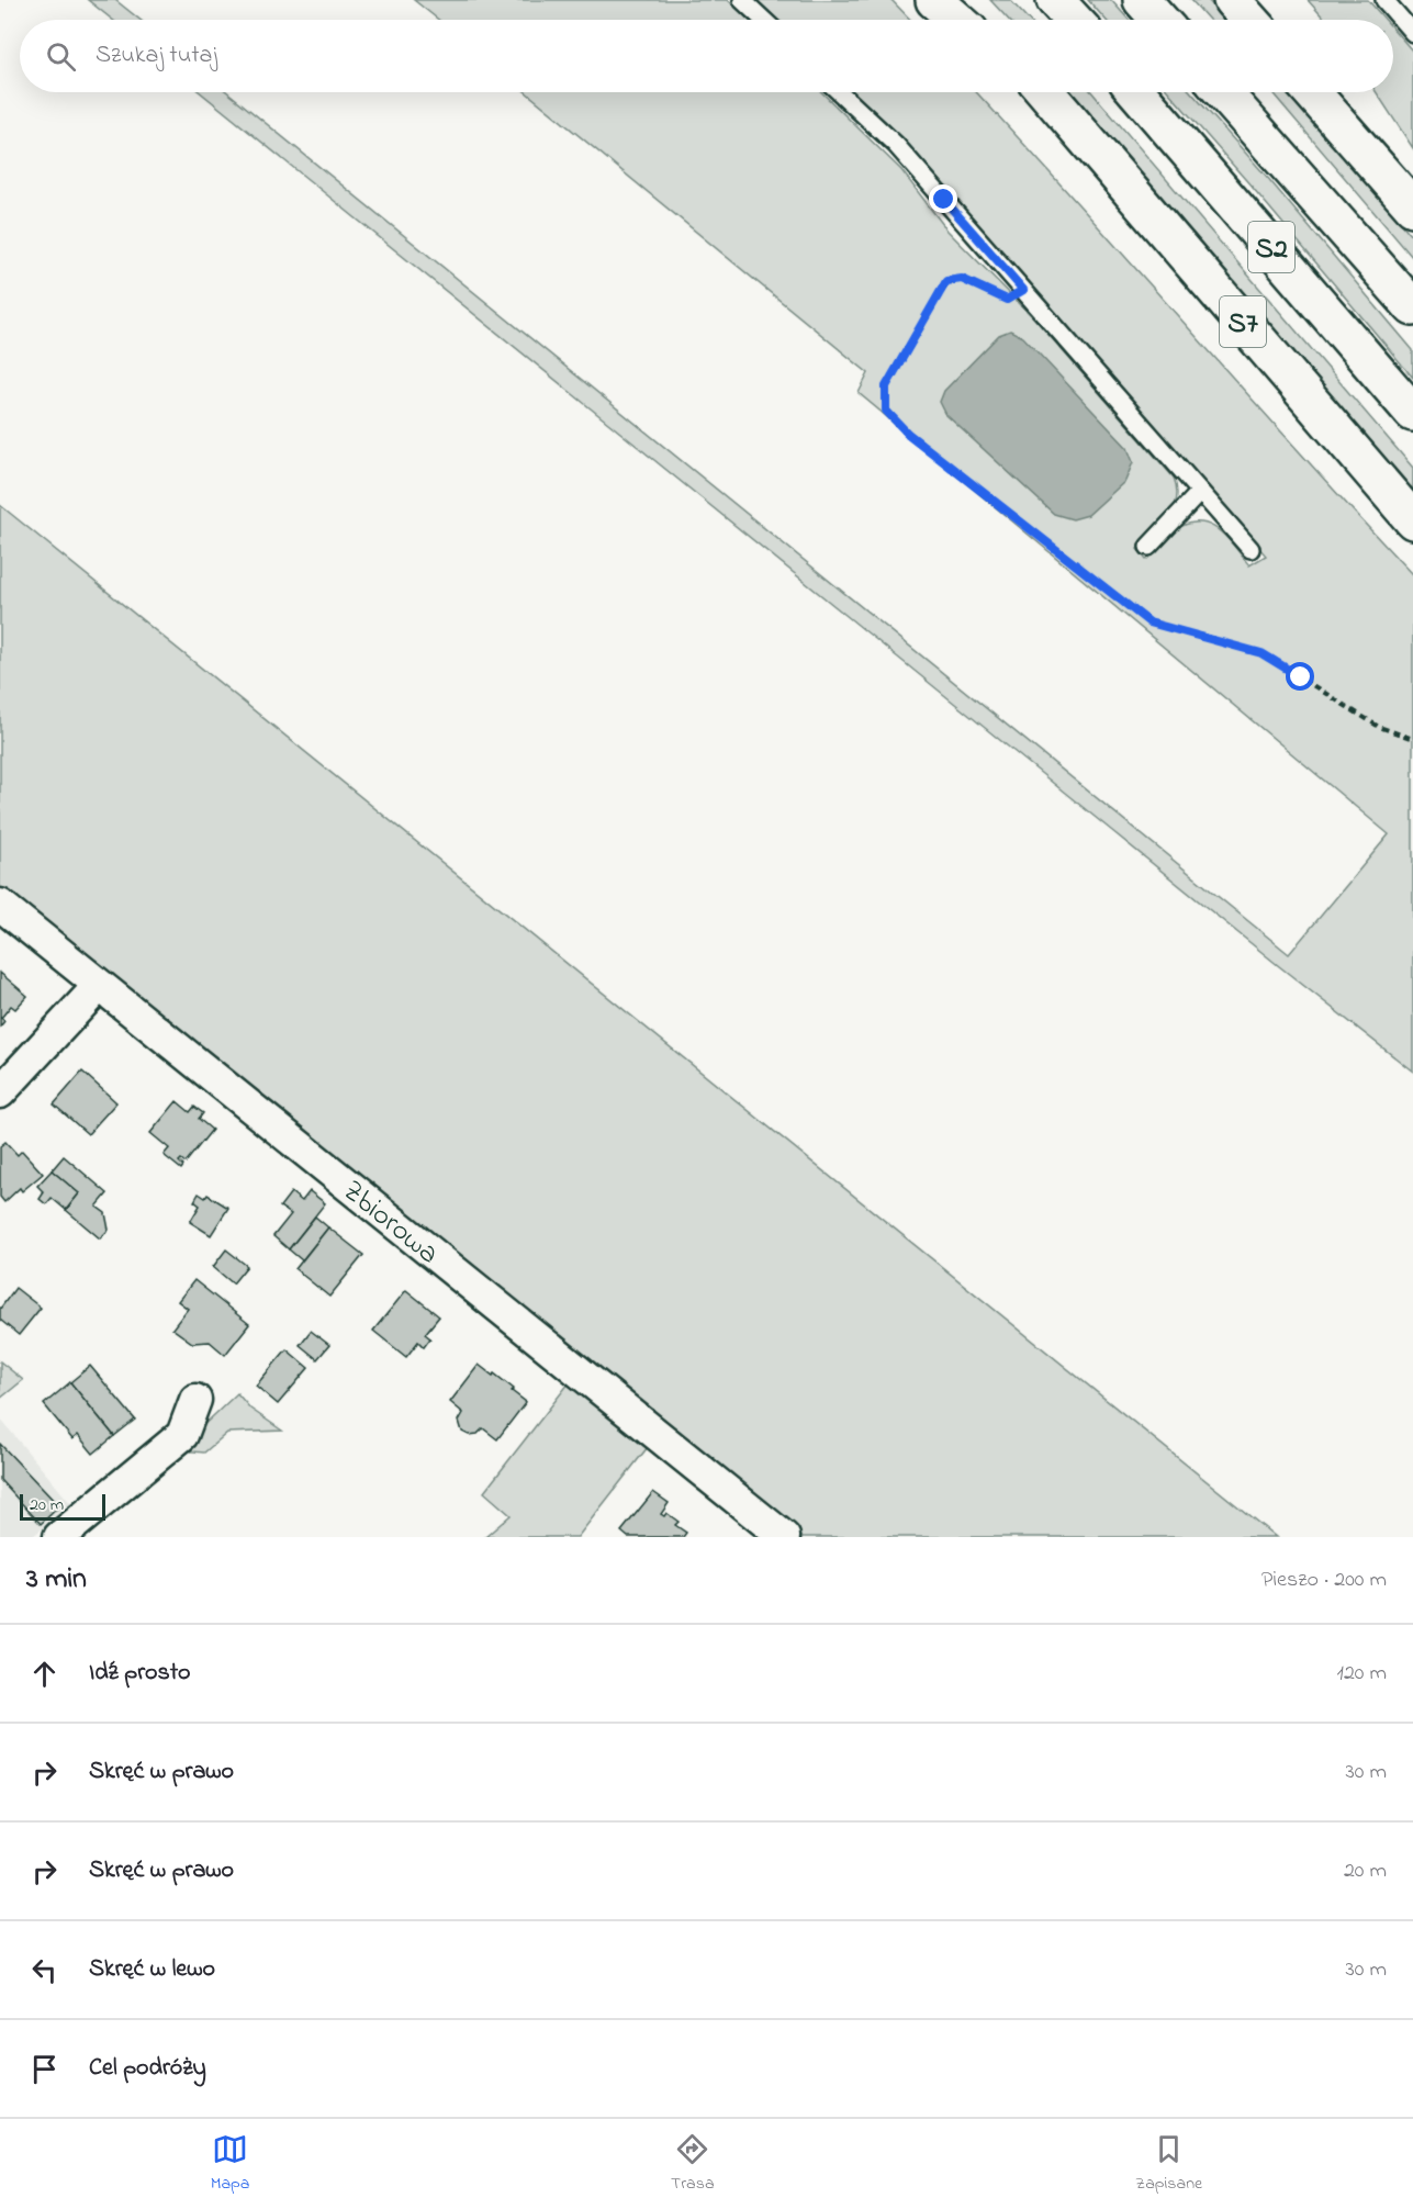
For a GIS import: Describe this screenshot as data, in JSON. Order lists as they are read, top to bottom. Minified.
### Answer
{"streets":{"highway":["S2","S7"],"street":["Zbiorowa"]},"scale_bar":"20 m","page":{"search":"Szukaj tutaj","scale":"20 m","heading":["3 min","Pieszo · 200 m"],"list":[["Idź prosto","120 m"],["Skręć w prawo","30 m"],["Skręć w prawo","20 m"],["Skręć w lewo","30 m"],"Cel podróży"],"nav":["Mapa","Trasa","Zapisane"]}}
